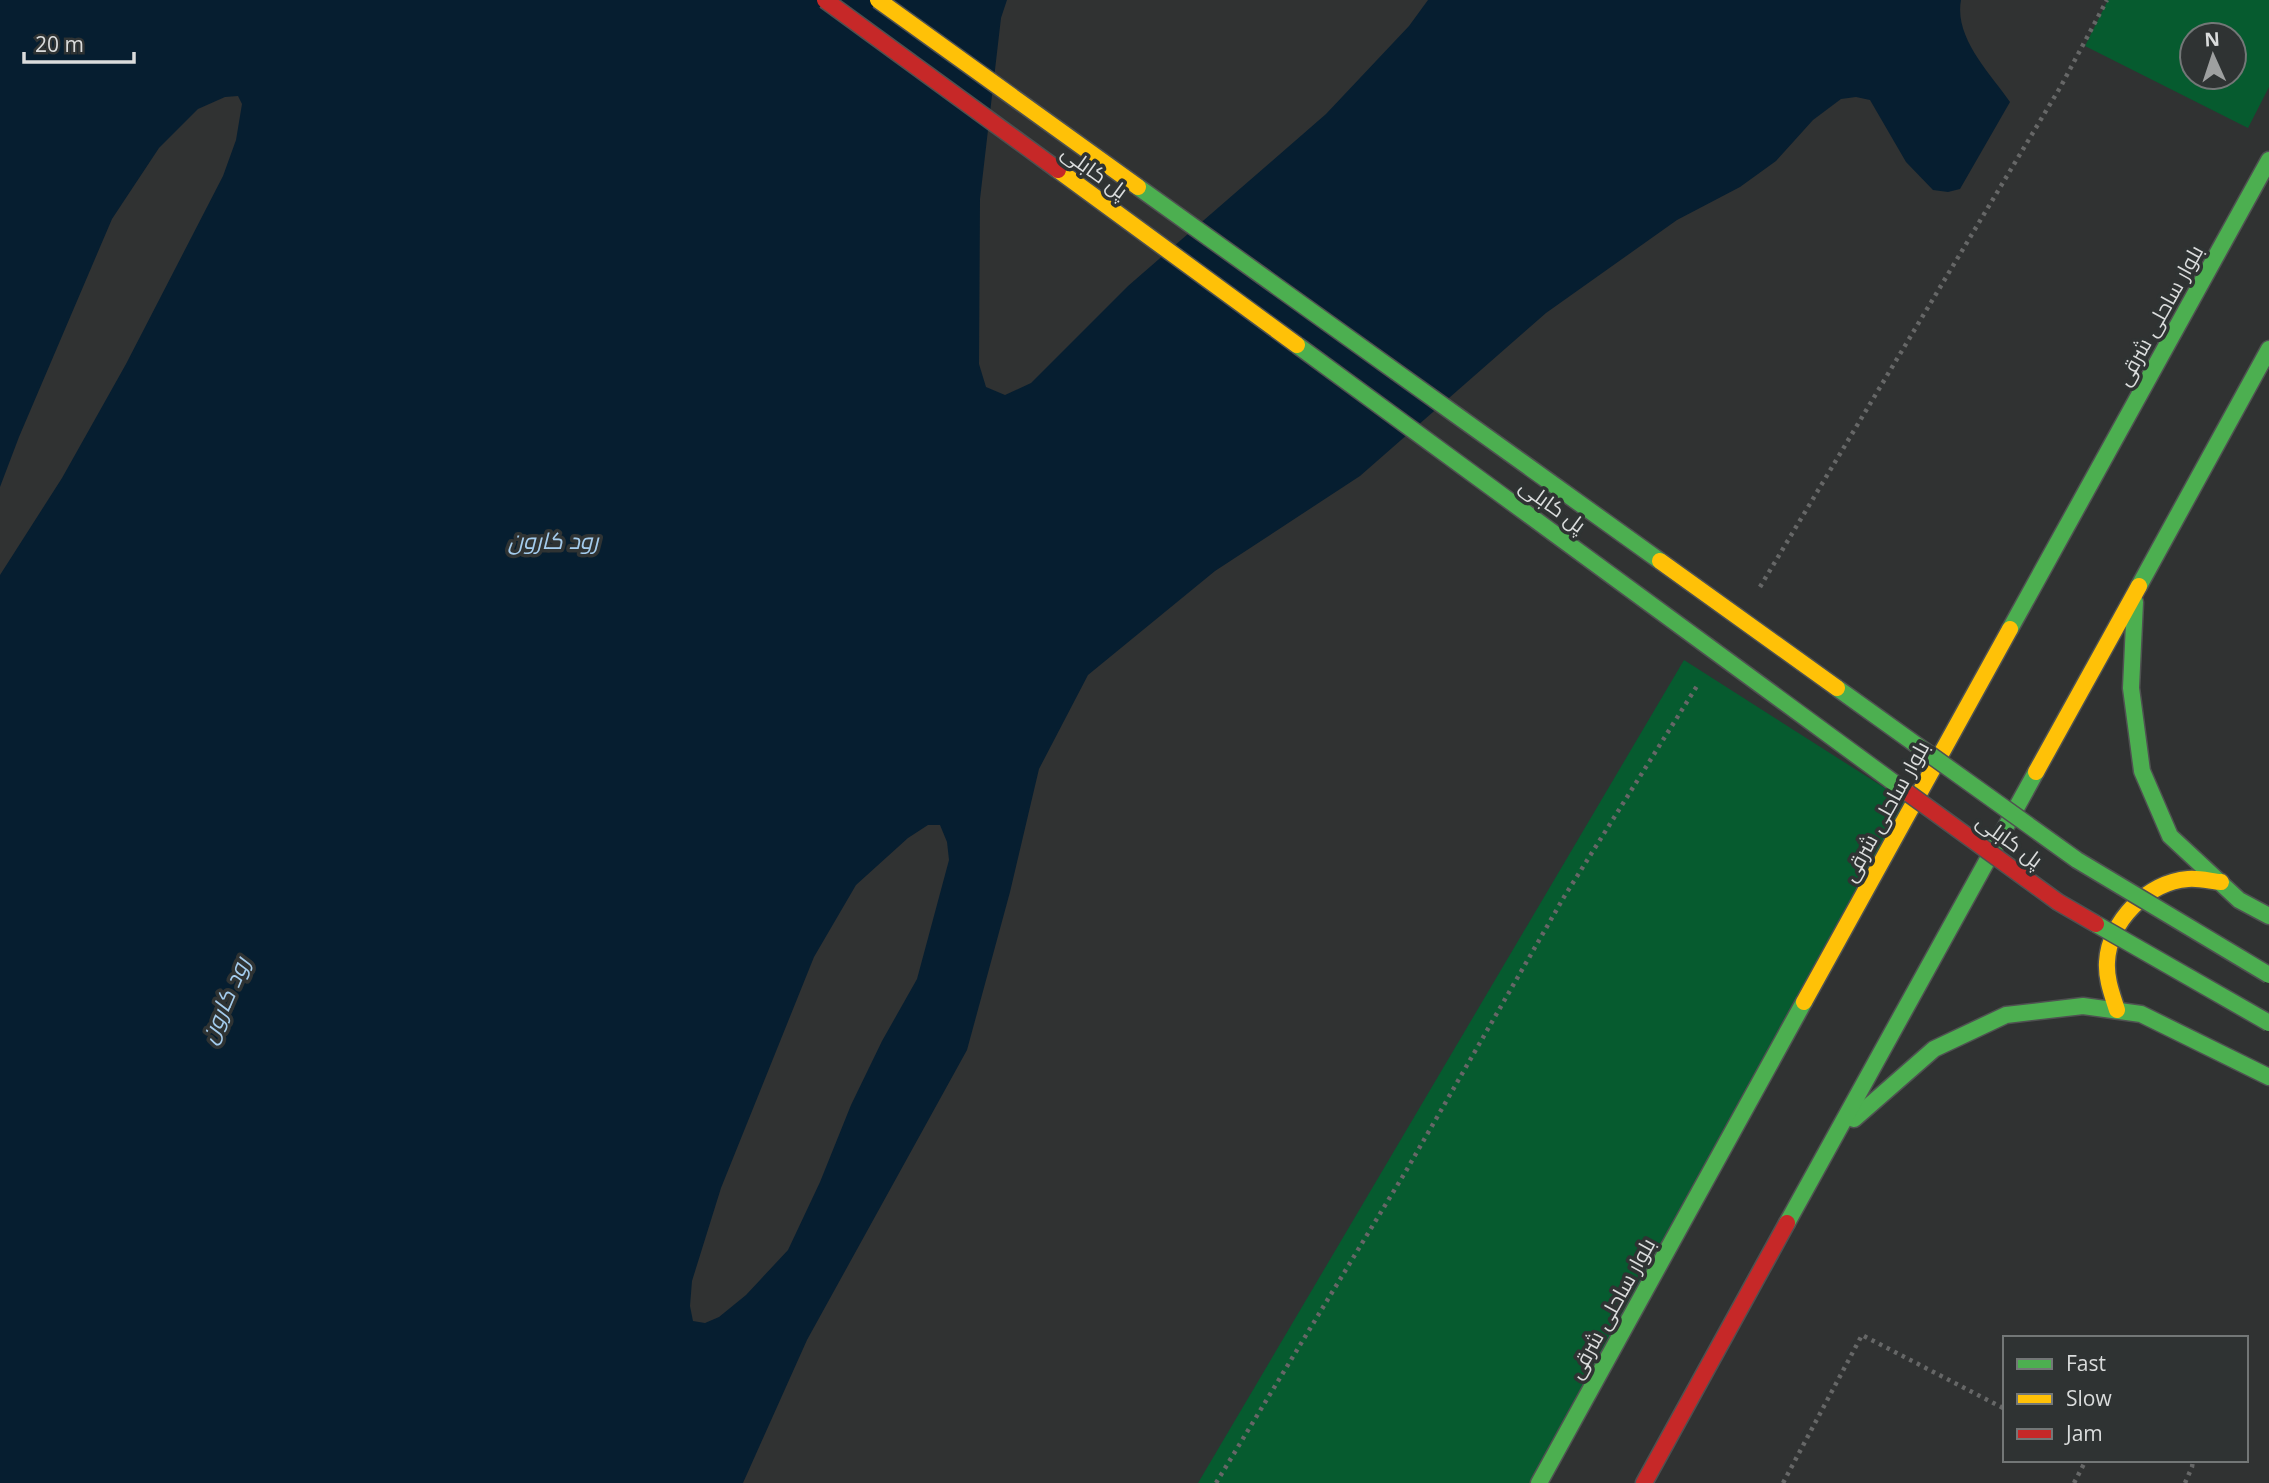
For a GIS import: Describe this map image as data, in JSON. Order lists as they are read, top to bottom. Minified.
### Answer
{"streets":{"main road":["پل کابلی","بلوار ساحلی شرقی"]},"water":["رود کارون"],"legend":["Fast","Slow","Jam"],"scale_bar":"20 m","north":"top"}
